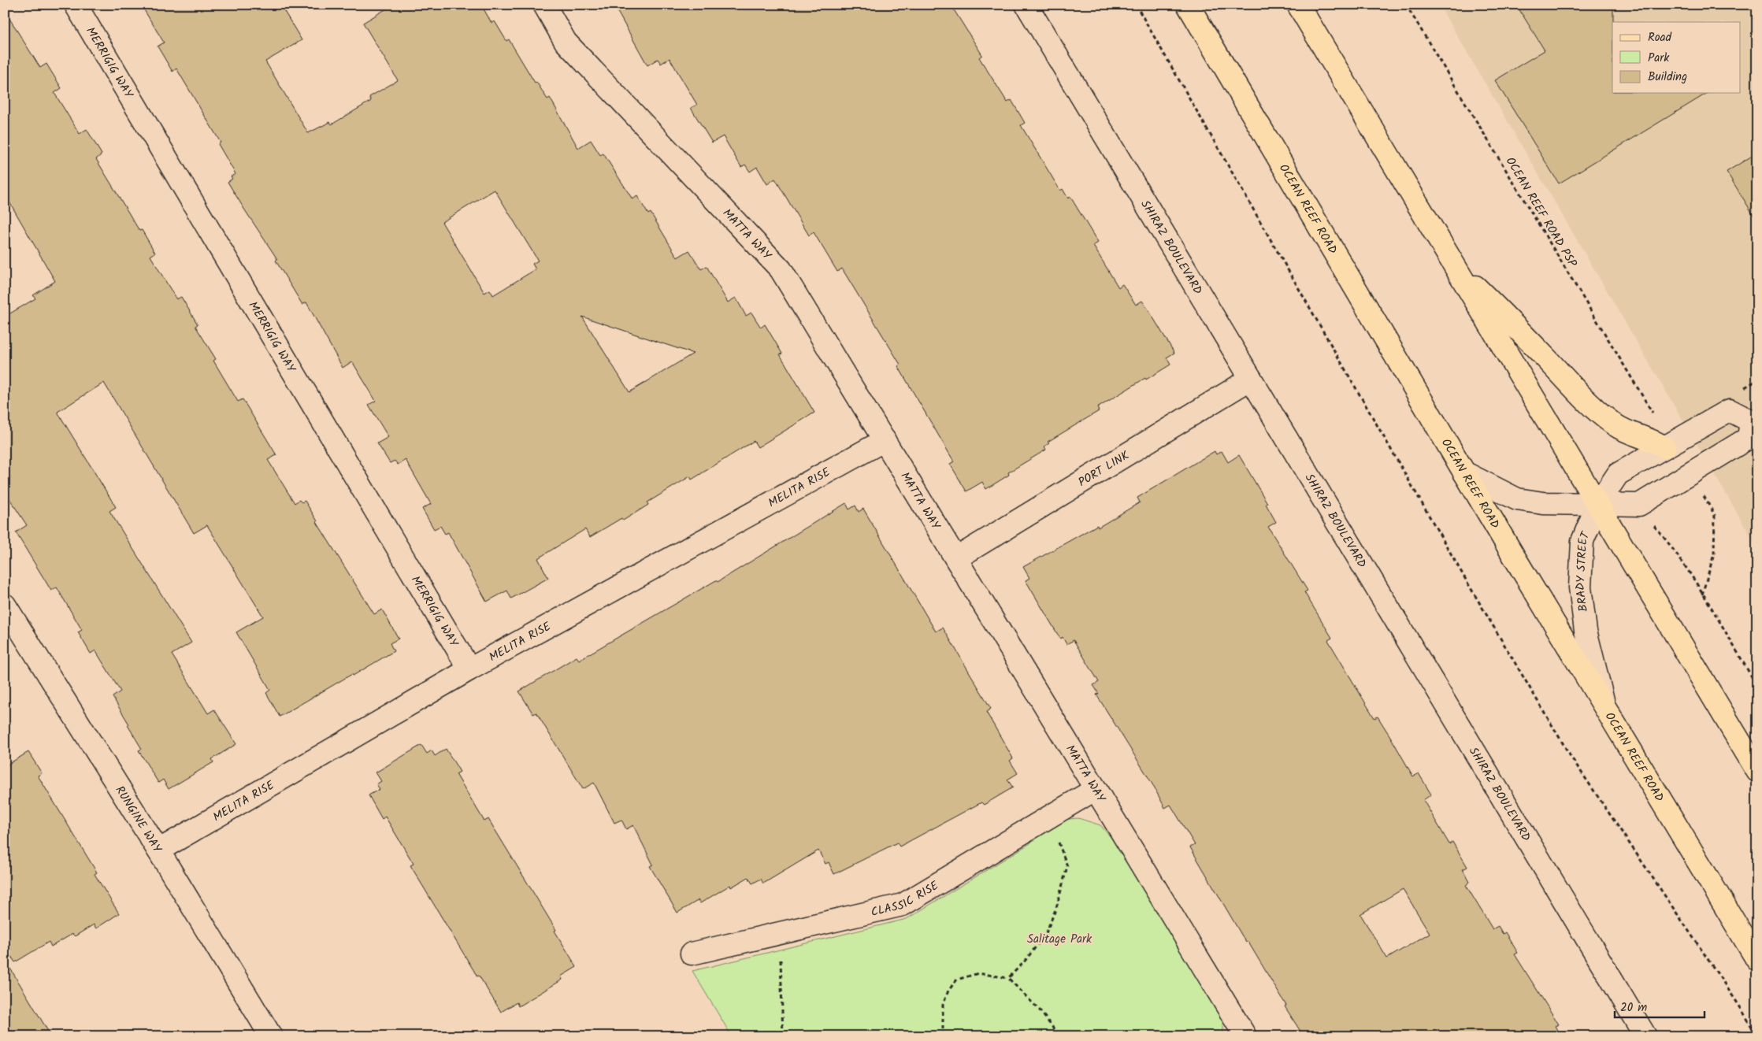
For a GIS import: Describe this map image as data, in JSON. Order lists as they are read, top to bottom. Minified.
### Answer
{"streets":{"main road":["OCEAN REEF ROAD"],"street":["MERRIGIG WAY","MATTA WAY","SHIRAZ BOULEVARD","PORT LINK","MELITA RISE","BRADY STREET","RUNGINE WAY","CLASSIC RISE"],"path":["OCEAN REEF ROAD PSP"]},"crossings":[["MERRIGIG WAY","MELITA RISE"],["OCEAN REEF ROAD","BRADY STREET"],["OCEAN REEF ROAD PSP","BRADY STREET"],["MATTA WAY","PORT LINK"],["MATTA WAY","MELITA RISE"],["MATTA WAY","CLASSIC RISE"],["SHIRAZ BOULEVARD","PORT LINK"],["MELITA RISE","RUNGINE WAY"]],"parks":["Salitage Park"],"legend":["Road","Park","Building"],"scale_bar":"20 m"}
